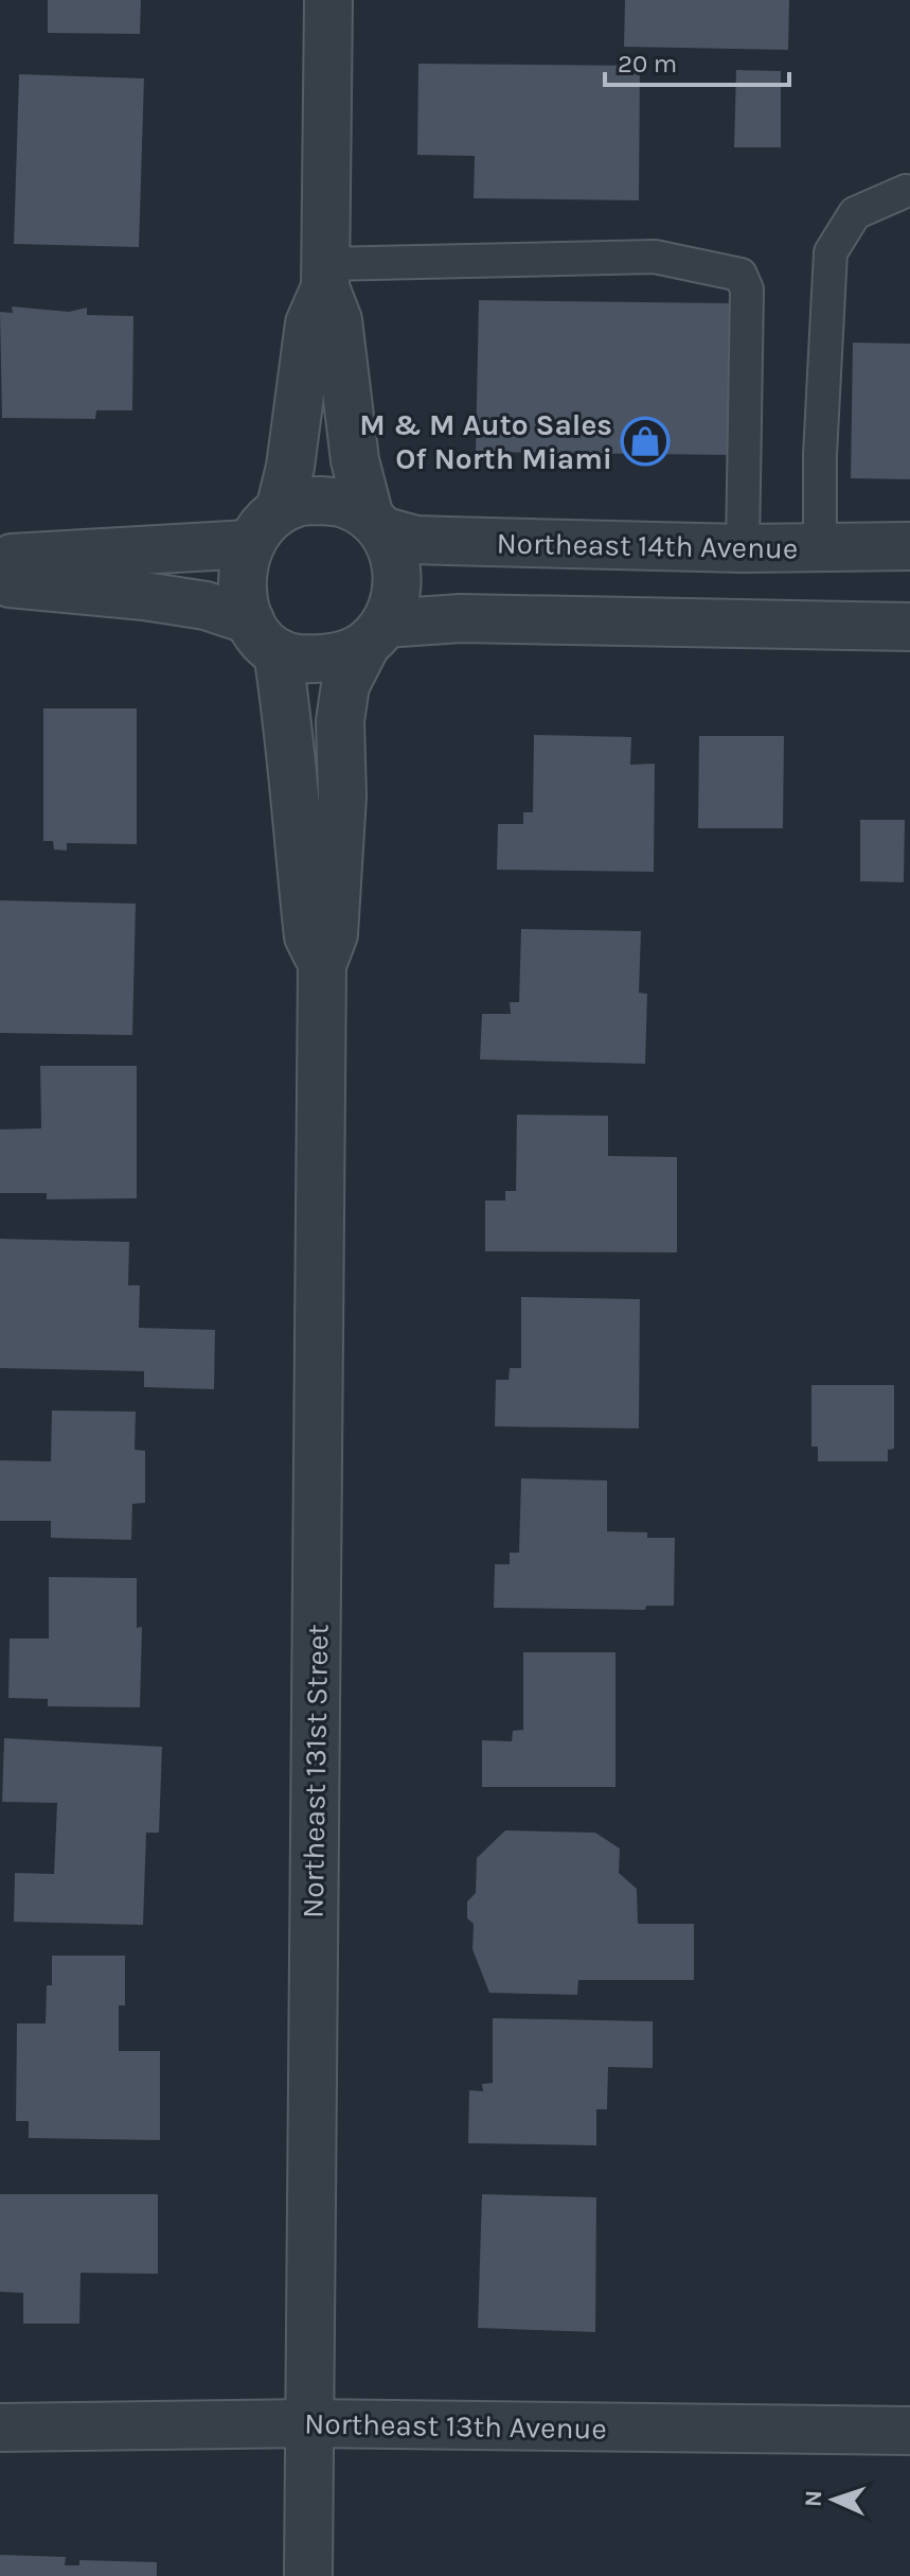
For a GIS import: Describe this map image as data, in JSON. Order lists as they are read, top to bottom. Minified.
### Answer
{"streets":{"street":["Northeast 14th Avenue","Northeast 131st Street","Northeast 13th Avenue"]},"crossings":[["Northeast 14th Avenue","Northeast 131st Street"],["Northeast 131st Street","Northeast 13th Avenue"]],"places":{"shop":["M & M Auto Sales Of North Miami"]},"scale_bar":"20 m","north":"left"}
